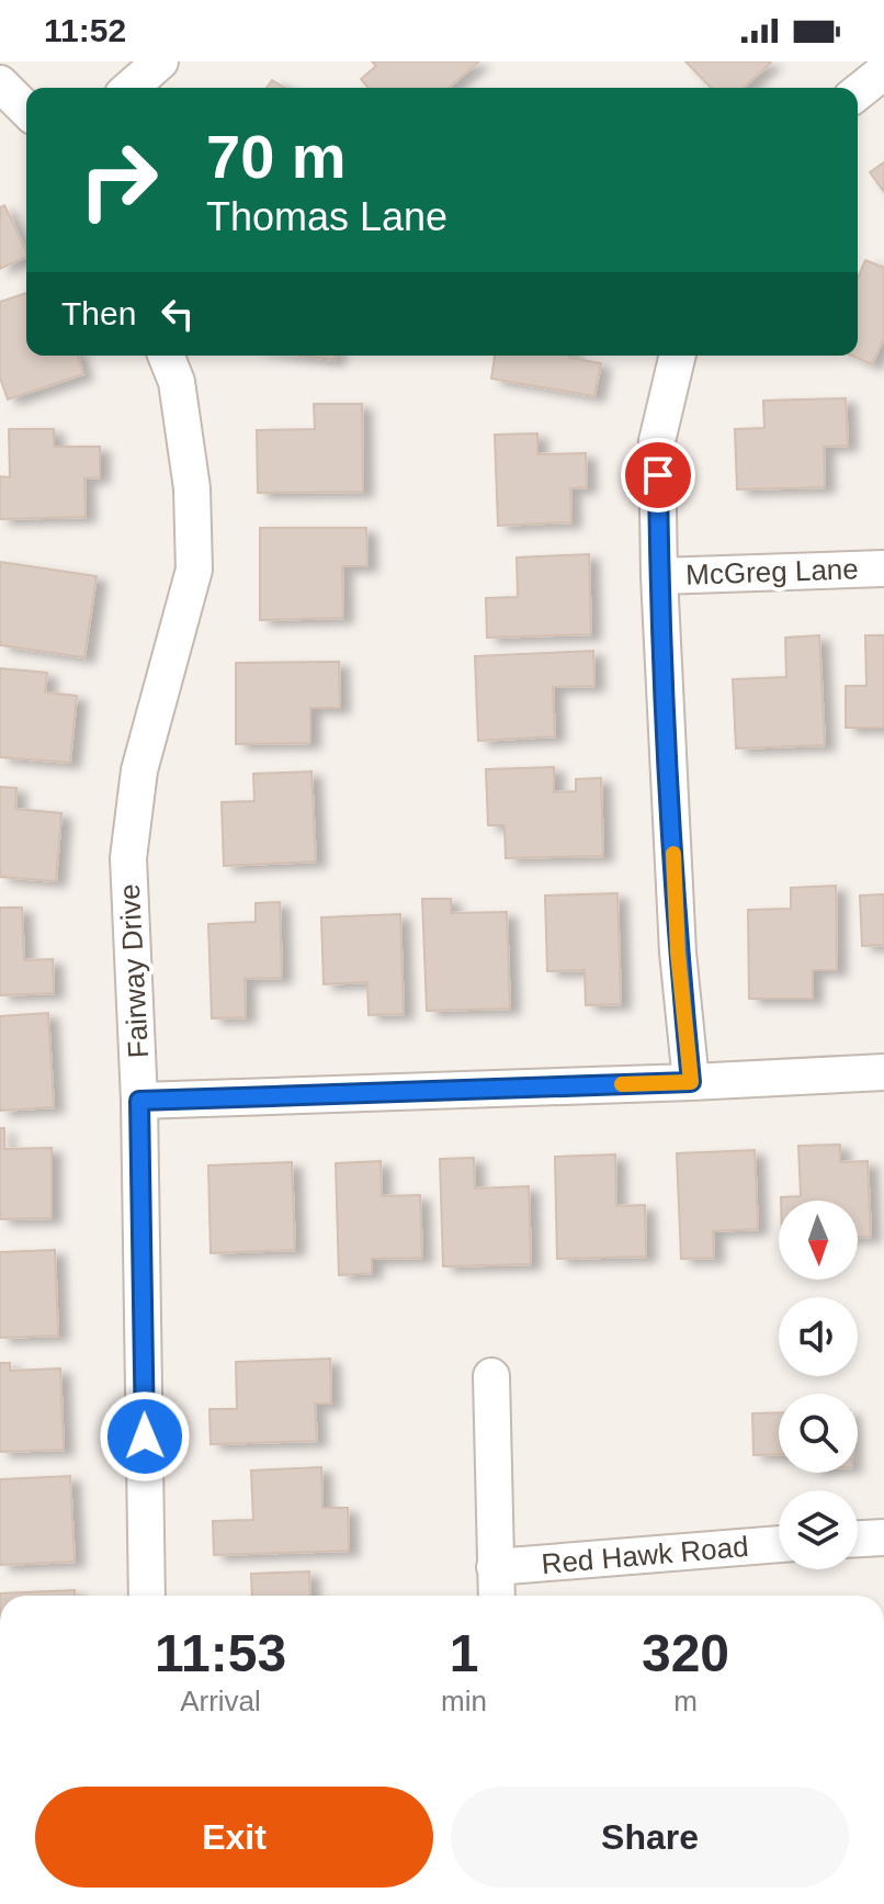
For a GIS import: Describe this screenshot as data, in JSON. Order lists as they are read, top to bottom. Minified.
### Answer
{"streets":{"street":["McGreg Lane","Fairway Drive","Red Hawk Road"]},"north":"bottom","page":{"status":"11:52","turn":["70 m","Thomas Lane"],"then":"Then","eta":["11:53","Arrival","1","min","320","m"],"buttons":["Exit","Share"]}}
